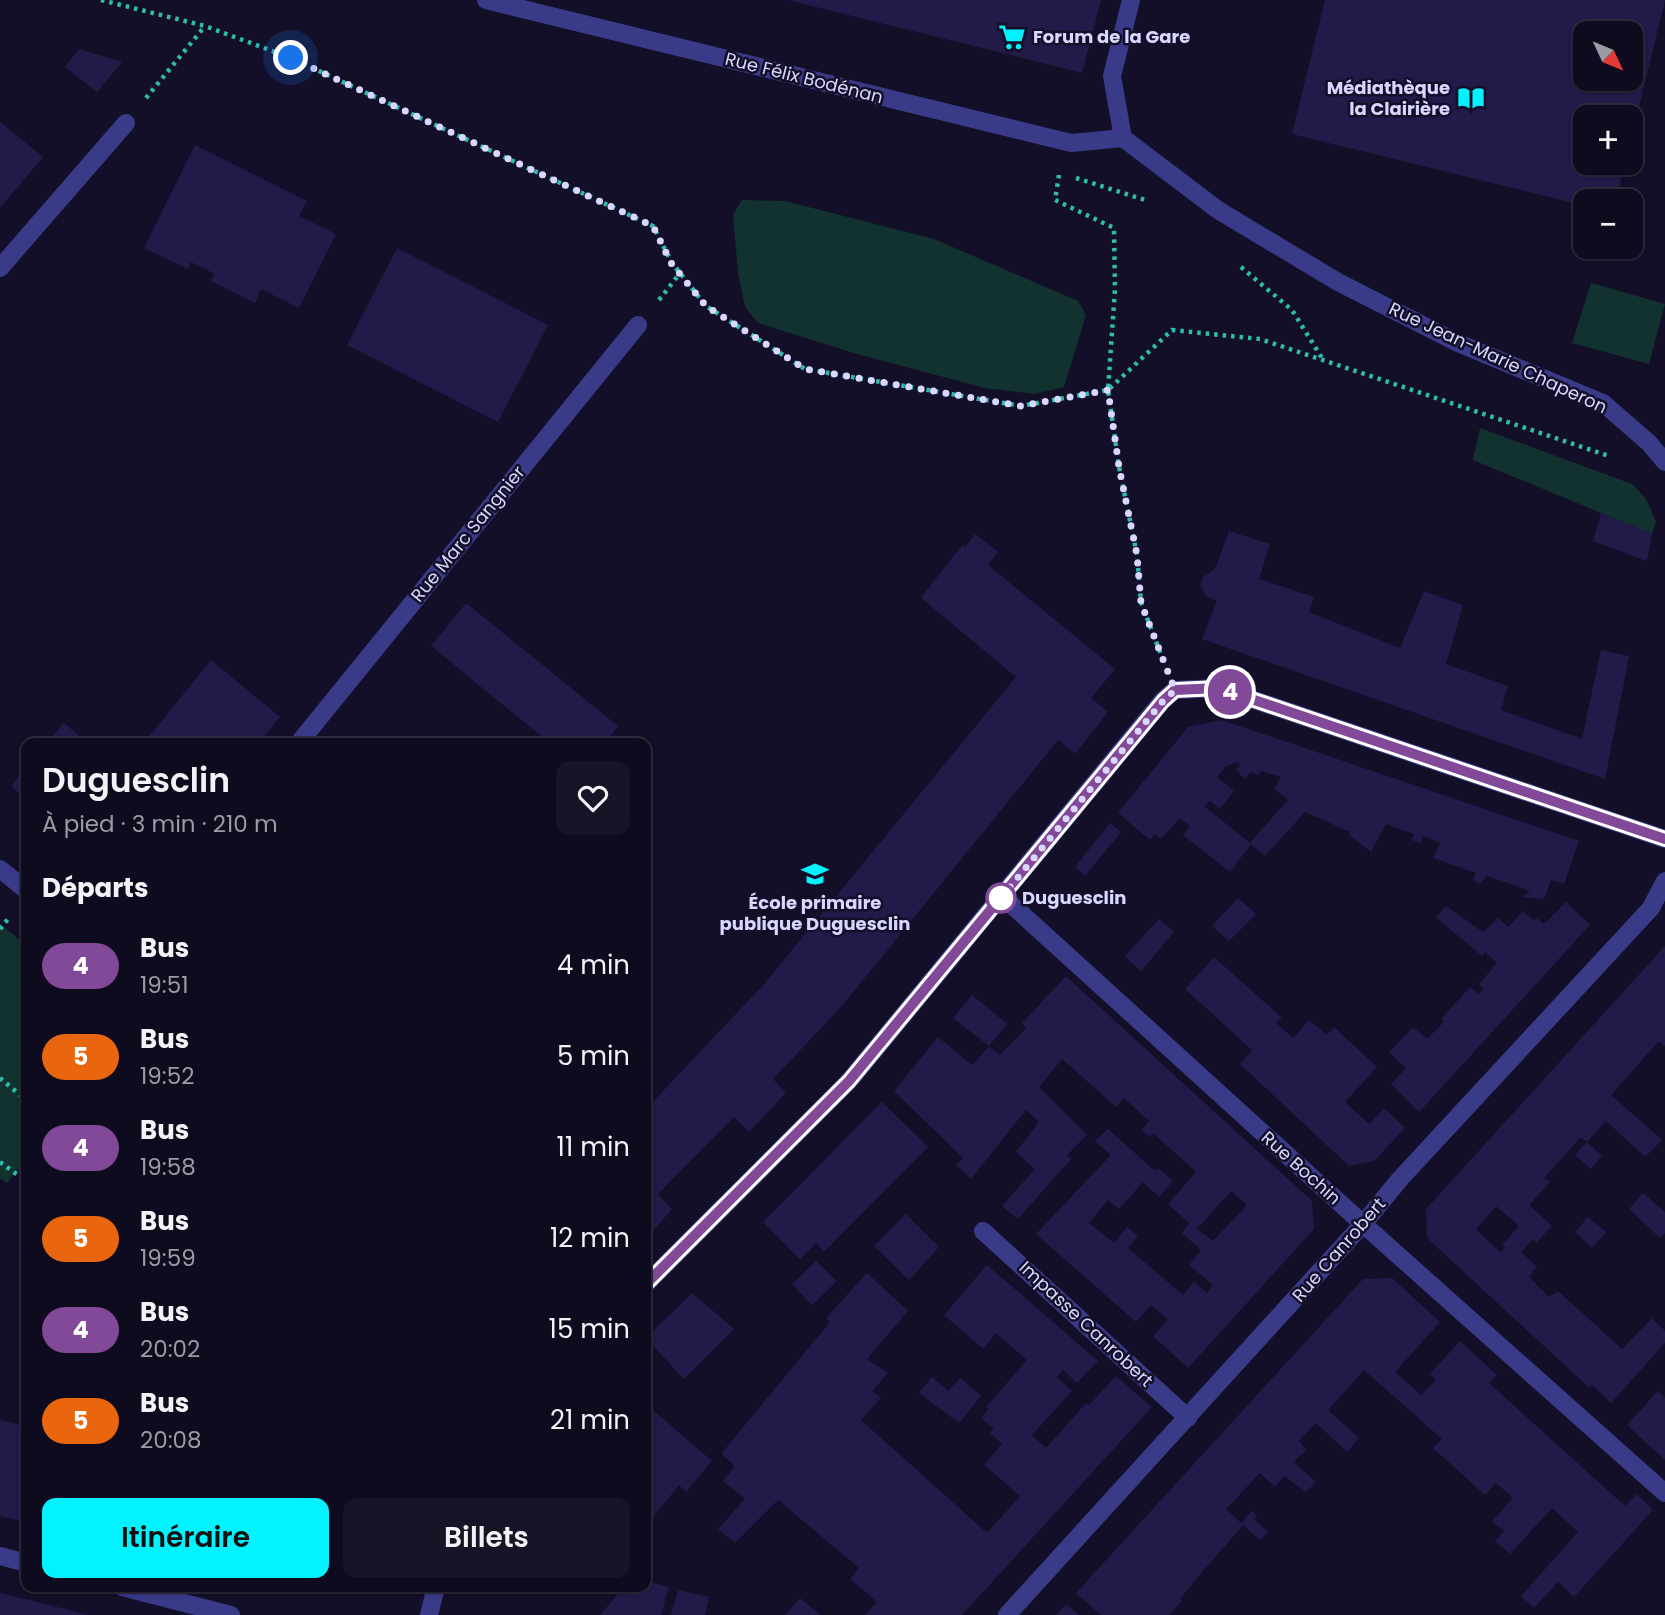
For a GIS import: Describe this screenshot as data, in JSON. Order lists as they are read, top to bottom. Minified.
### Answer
{"streets":{"street":["Rue Félix Bodénan","Rue Jean-Marie Chaperon","Rue Marc Sangnier","Rue Bochin","Rue Canrobert","Impasse Canrobert"]},"crossings":[["Rue Félix Bodénan","Rue Jean-Marie Chaperon"],["Rue Bochin","Rue Canrobert"],["Rue Canrobert","Impasse Canrobert"]],"places":{"supermarket":["Forum de la Gare"],"library":["Médiathèque la Clairière"],"school or university":["École primaire publique Duguesclin"],"other":["Duguesclin"]},"lines":["bus line 4"],"north":"bottom right","page":{"on_map":"4","map_buttons":["+","−"],"heading":[["Duguesclin","À pied · 3 min · 210 m"],"Départs"],"list":[{"mark":"4","name":"Bus","note":"19:51","value":"4 min"},{"mark":"5","name":"Bus","note":"19:52","value":"5 min"},{"mark":"4","name":"Bus","note":"19:58","value":"11 min"},{"mark":"5","name":"Bus","note":"19:59","value":"12 min"},{"mark":"4","name":"Bus","note":"20:02","value":"15 min"},{"mark":"5","name":"Bus","note":"20:08","value":"21 min"}],"buttons":["Itinéraire","Billets"]}}
